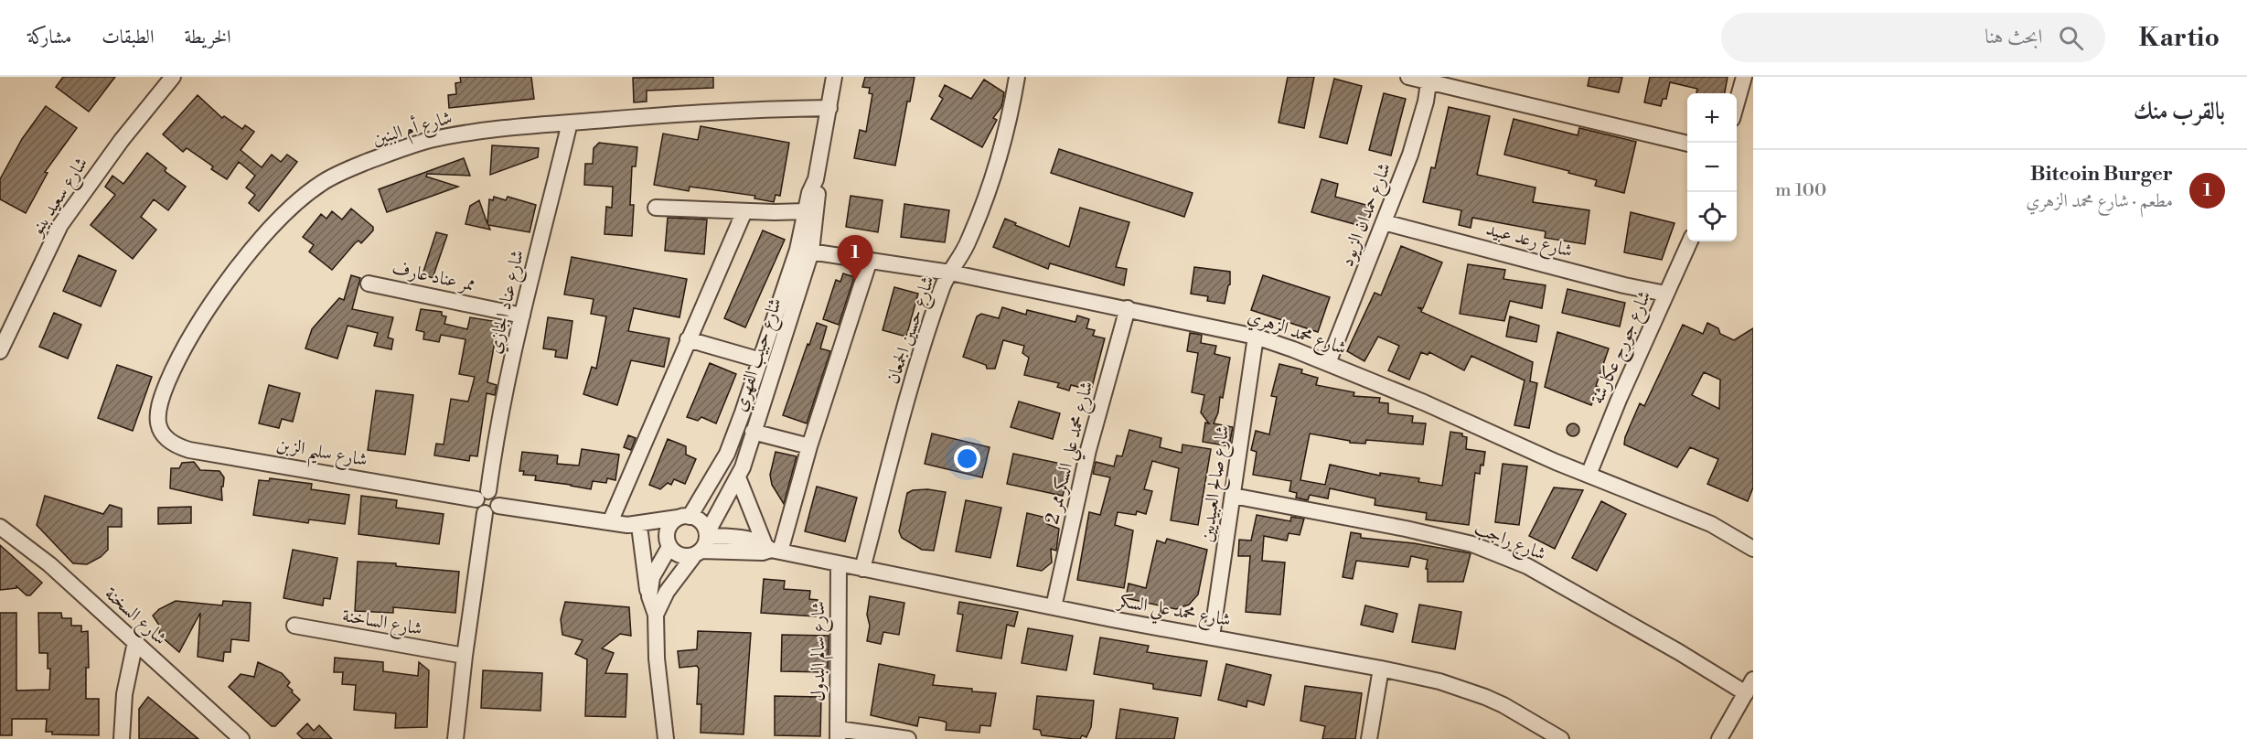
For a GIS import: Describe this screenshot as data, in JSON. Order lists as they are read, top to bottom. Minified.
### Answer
{"streets":{"street":["شارع أم البنين","شارع سعيد بينو","شارع حمدان الزيود","شارع رعد عبيد","ممر عناد عارف","شارع عناد الجازي","شارع حسين الجمعان","شارع محمد الزهري","شارع جورج عكارشة","شارع حبيب الفهري","شارع سليم الزبن","شارع محمد علي السكر ممر 2","شارع صالح العبيديين","شارع راجب","شارع محمد علي السكر","شارع السخنة","شارع الساخنة","شارع سالم البدول"]},"crossings":[["شارع أم البنين","شارع عناد الجازي"],["شارع أم البنين","شارع حبيب الفهري"],["شارع أم البنين","شارع سليم الزبن"],["شارع حمدان الزيود","شارع رعد عبيد"],["شارع حمدان الزيود","شارع محمد الزهري"],["شارع رعد عبيد","شارع جورج عكارشة"],["ممر عناد عارف","شارع عناد الجازي"],["شارع عناد الجازي","شارع سليم الزبن"],["شارع حسين الجمعان","شارع محمد الزهري"],["شارع حسين الجمعان","شارع محمد علي السكر"],["شارع محمد الزهري","شارع جورج عكارشة"],["شارع محمد الزهري","شارع حبيب الفهري"],["شارع محمد الزهري","شارع محمد علي السكر ممر 2"],["شارع محمد الزهري","شارع صالح العبيديين"],["شارع حبيب الفهري","شارع محمد علي السكر"],["شارع محمد علي السكر ممر 2","شارع محمد علي السكر"],["شارع صالح العبيديين","شارع راجب"],["شارع صالح العبيديين","شارع محمد علي السكر"],["شارع محمد علي السكر","شارع سالم البدول"]],"page":{"header":"Kartio","search":"ابحث هنا","nav":["الخريطة","الطبقات","مشاركة"],"heading":"بالقرب منك","map_buttons":["+","−"],"list":[{"mark":"1","name":"Bitcoin Burger","note":"مطعم · شارع محمد الزهري","value":"100 m"}],"pins":"1"}}
